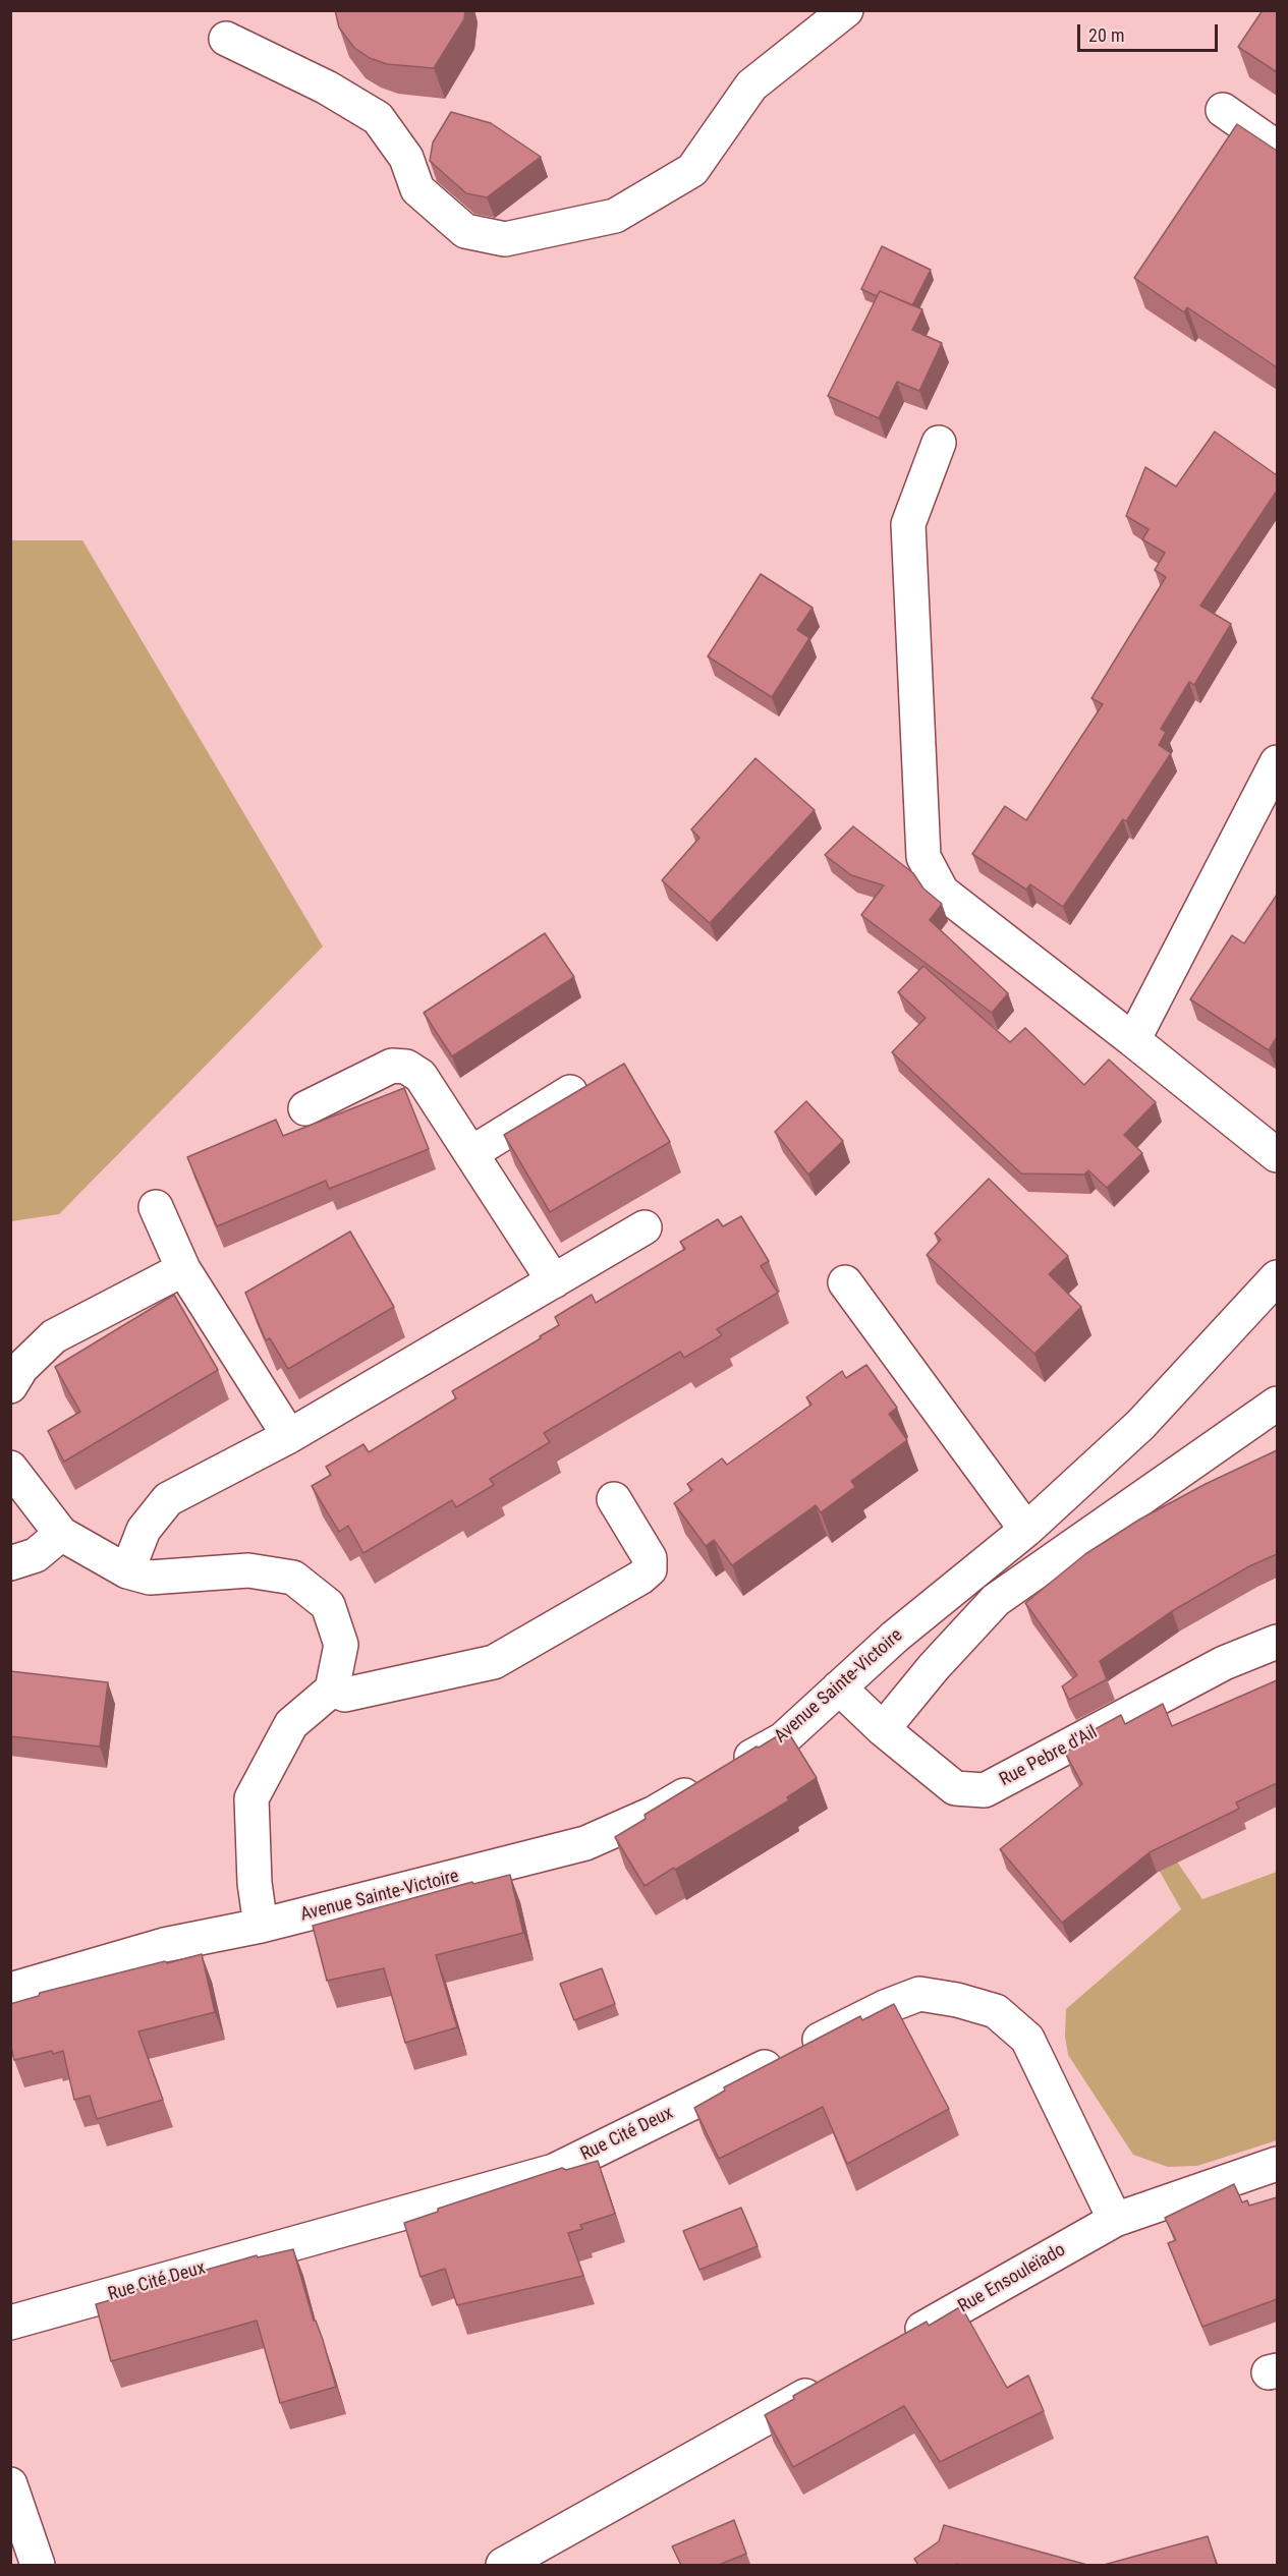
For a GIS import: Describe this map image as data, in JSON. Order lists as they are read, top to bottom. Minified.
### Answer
{"streets":{"street":["Avenue Sainte-Victoire","Rue Pebre d'Ail","Rue Cité Deux","Rue Ensouleïado"]},"crossings":[["Avenue Sainte-Victoire","Rue Pebre d'Ail"],["Rue Cité Deux","Rue Ensouleïado"]],"scale_bar":"20 m"}
